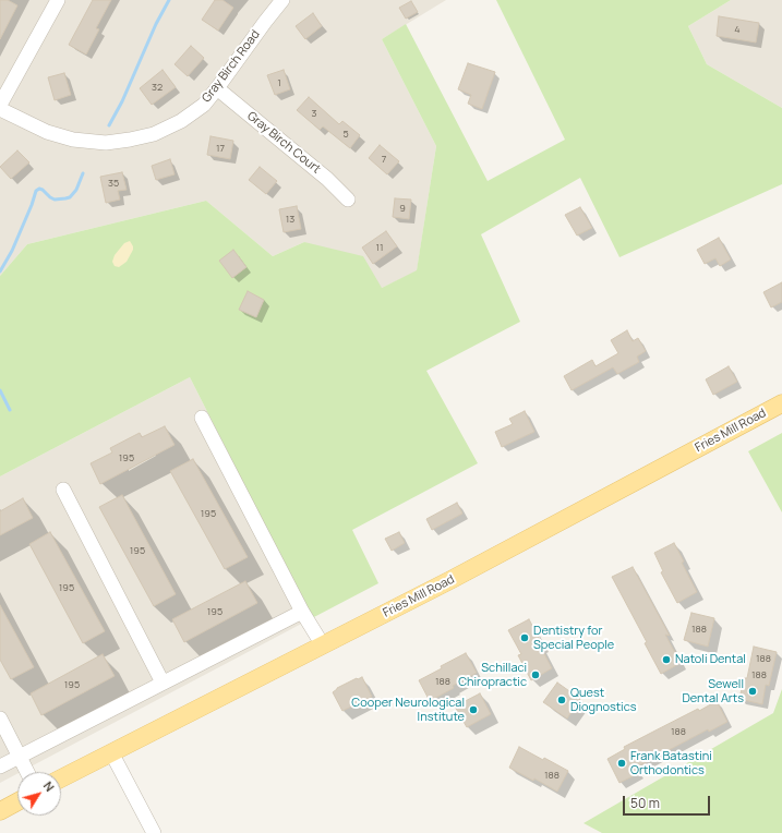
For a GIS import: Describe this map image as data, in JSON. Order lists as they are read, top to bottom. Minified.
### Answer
{"streets":{"main road":["Fries Mill Road"],"street":["Gray Birch Road","Gray Birch Court"]},"crossings":[["Gray Birch Road","Gray Birch Court"]],"places":["Dentistry for Special People","Natoli Dental","Schillaci Chiropractic","Sewell Dental Arts","Quest Diognostics","Cooper Neurological Institute","Frank Batastini Orthodontics"],"house_numbers":["4","1","32","3","5","17","7","35","9","13","11","195","195","195","195","195","188","188","188","188","195","188","188"],"scale_bar":"50 m","north":"top right"}
